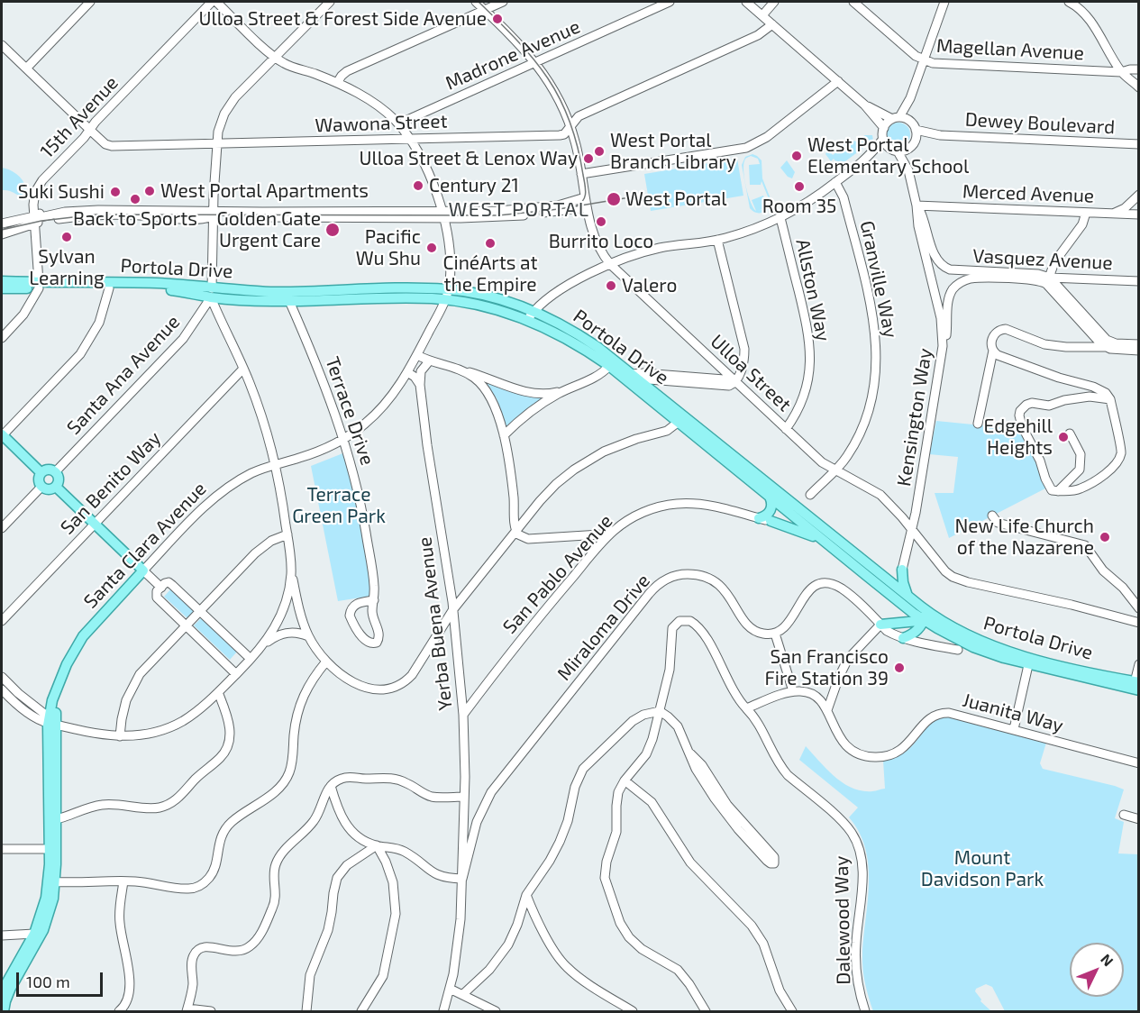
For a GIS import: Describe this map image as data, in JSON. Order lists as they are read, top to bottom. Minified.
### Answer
{"streets":{"main road":["Portola Drive","Santa Clara Avenue"],"street":["Magellan Avenue","Madrone Avenue","15th Avenue","Wawona Street","Dewey Boulevard","Merced Avenue","Vasquez Avenue","Granville Way","Allston Way","Ulloa Street","Santa Ana Avenue","Terrace Drive","Kensington Way","San Benito Way","San Pablo Avenue","Yerba Buena Avenue","Miraloma Drive","Juanita Way","Dalewood Way"]},"crossings":[["Madrone Avenue","Ulloa Street"],["Madrone Avenue","Santa Clara Avenue"],["15th Avenue","Wawona Street"],["15th Avenue","Portola Drive"],["Wawona Street","Ulloa Street"],["Wawona Street","Santa Clara Avenue"],["Dewey Boulevard","Kensington Way"],["Merced Avenue","Kensington Way"],["Vasquez Avenue","Kensington Way"],["Portola Drive","Santa Ana Avenue"],["Portola Drive","Terrace Drive"],["Portola Drive","Santa Clara Avenue"],["Granville Way","Ulloa Street"],["Allston Way","Ulloa Street"],["Ulloa Street","Kensington Way"],["Terrace Drive","Santa Clara Avenue"],["San Pablo Avenue","Yerba Buena Avenue"],["Yerba Buena Avenue","Miraloma Drive"]],"districts":["WEST PORTAL"],"parks":["Terrace Green Park","Mount Davidson Park"],"places":["Ulloa Street & Forest Side Avenue","West Portal Branch Library","West Portal Elementary School","Ulloa Street & Lenox Way","Century 21","Room 35","West Portal Apartments","Suki Sushi","Back to Sports","West Portal","Burrito Loco","Golden Gate Urgent Care","Sylvan Learning","CinéArts at the Empire","Pacific Wu Shu","Valero","Edgehill Heights","New Life Church of the Nazarene","San Francisco Fire Station 39"],"scale_bar":"100 m","north":"top right"}
